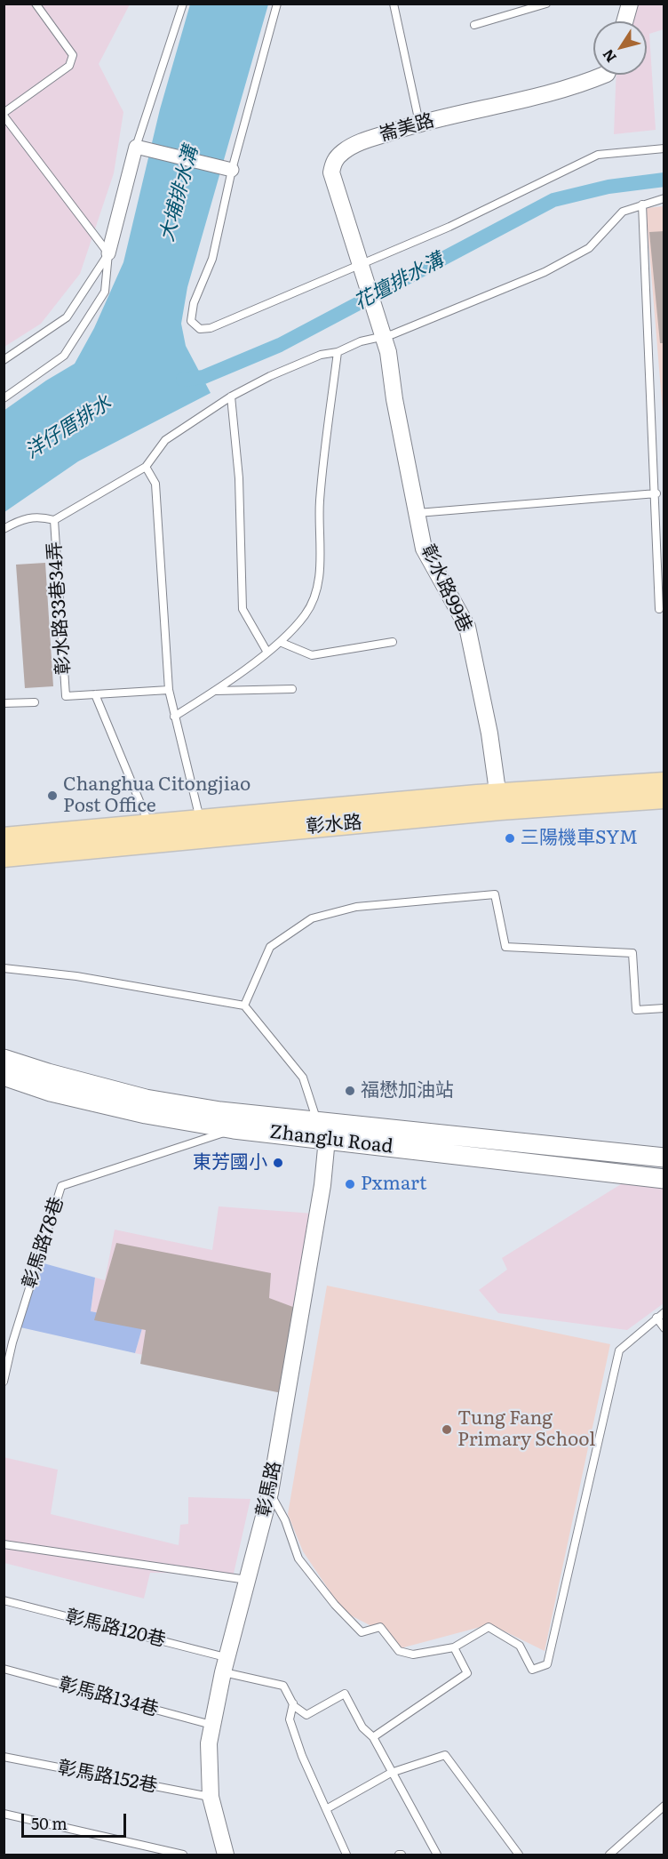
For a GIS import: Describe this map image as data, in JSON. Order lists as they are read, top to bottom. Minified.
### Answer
{"streets":{"main road":["彰水路","Zhanglu Road"],"street":["崙美路","彰水路99巷","彰馬路"],"lane":["彰水路33巷34弄","彰馬路78巷","彰馬路120巷","彰馬路134巷","彰馬路152巷"]},"crossings":[["崙美路","彰水路99巷"],["彰水路99巷","彰水路"],["Zhanglu Road","彰馬路78巷"],["Zhanglu Road","彰馬路"],["彰馬路","彰馬路120巷"],["彰馬路","彰馬路134巷"],["彰馬路","彰馬路152巷"]],"water":["大埔排水溝","花壇排水溝","洋仔厝排水"],"places":["Changhua Citongjiao Post Office","三陽機車SYM","福懋加油站","東芳國小","Pxmart","Tung Fang Primary School"],"scale_bar":"50 m","north":"bottom left"}
